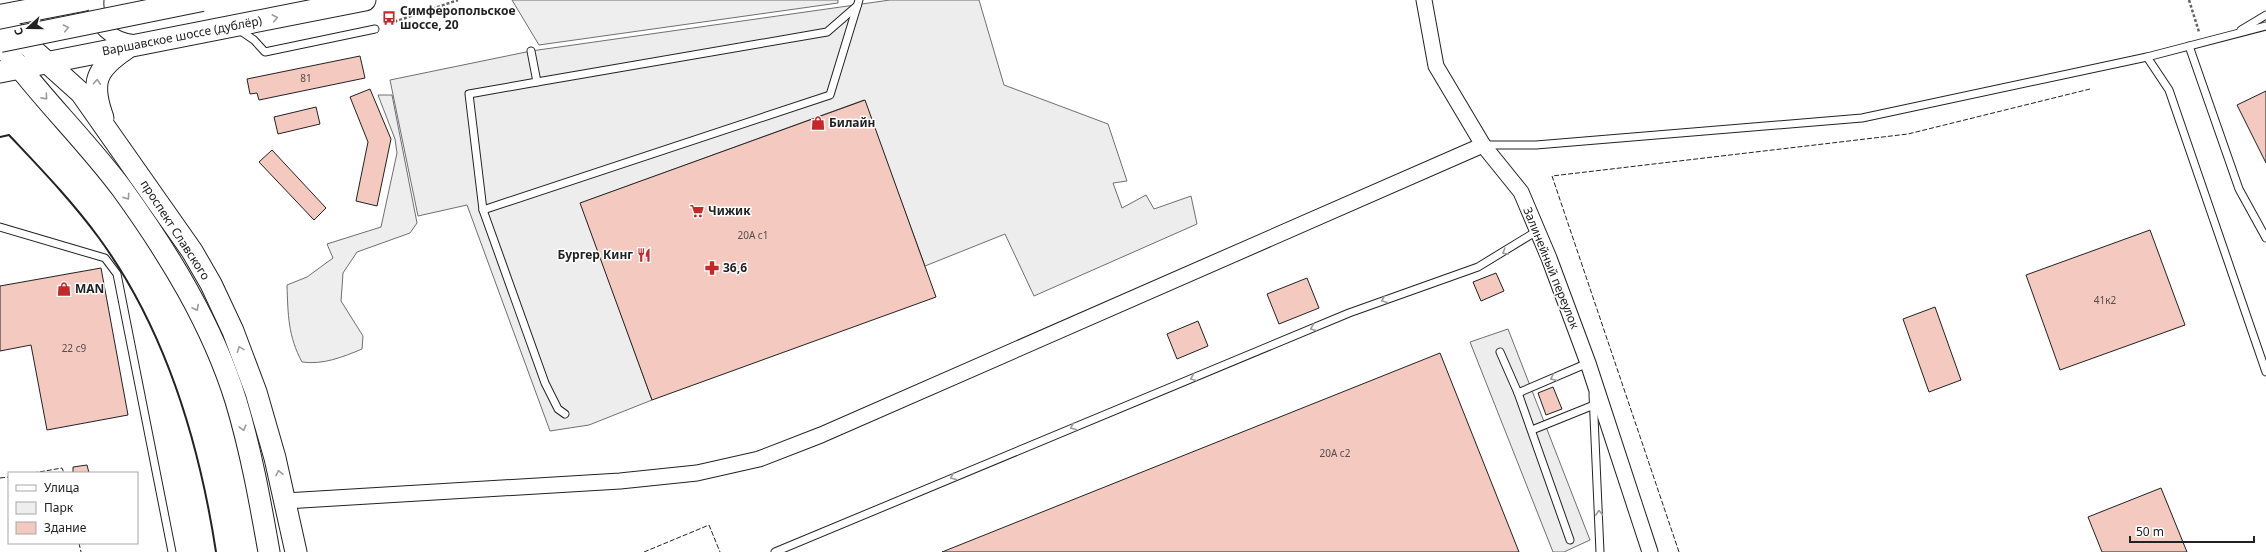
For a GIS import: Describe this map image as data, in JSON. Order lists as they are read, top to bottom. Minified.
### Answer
{"streets":{"main road":["Варшавское шоссе (дублёр)","проспект Славского"],"street":["Залинейный переулок"]},"crossings":[["Варшавское шоссе (дублёр)","проспект Славского"]],"one_way":["Варшавское шоссе (дублёр)"],"places":{"bus stop":["Симферопольское шоссе, 20"],"shop":["Билайн","MAN"],"supermarket":["Чижик"],"restaurant":["Бургер Кинг"],"pharmacy":["36,6"]},"house_numbers":["81","20А с1","41к2","22 с9","20А с2"],"legend":["Улица","Парк","Здание"],"scale_bar":"50 m","north":"left"}
